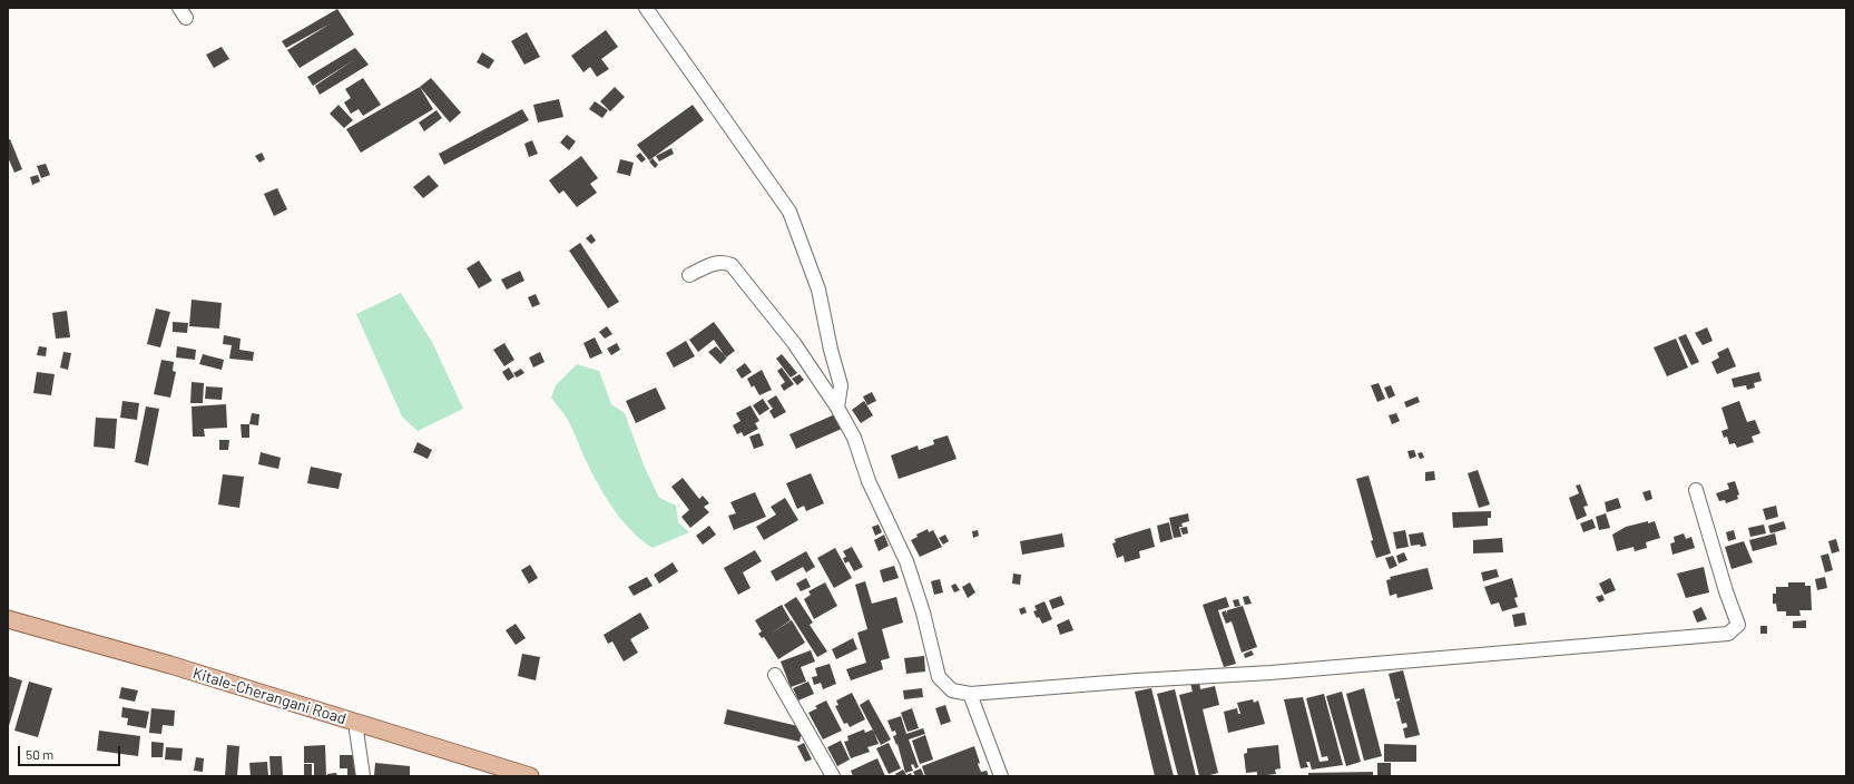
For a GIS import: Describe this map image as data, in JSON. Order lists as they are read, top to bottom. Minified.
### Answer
{"streets":{"main road":["Kitale-Cherangani Road"]},"scale_bar":"50 m"}
